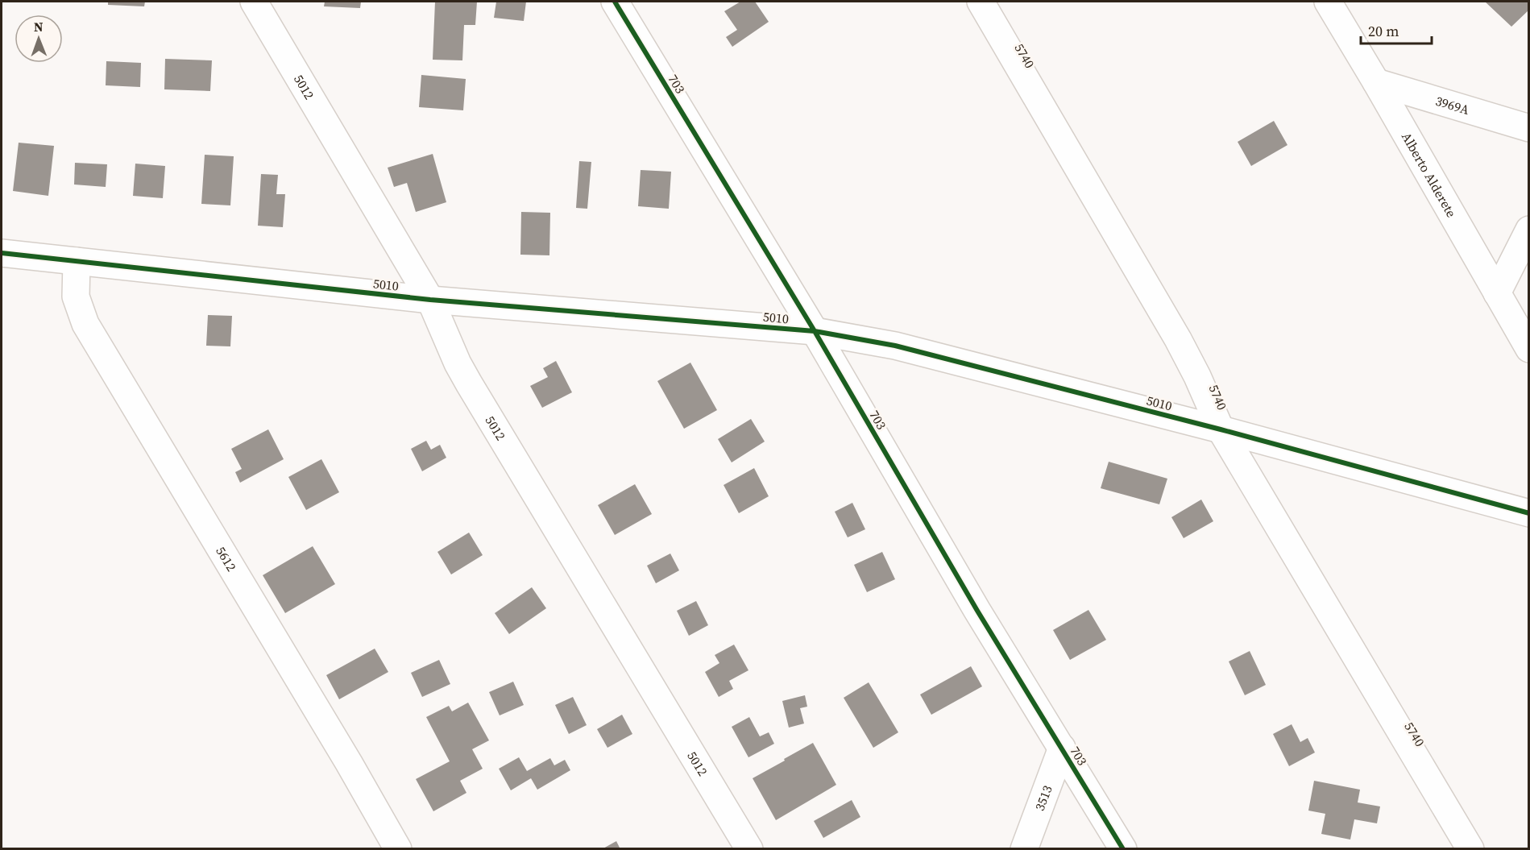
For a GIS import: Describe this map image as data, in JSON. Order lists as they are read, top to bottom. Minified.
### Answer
{"streets":{"street":["5740","703","5012","3969A","Alberto Alderete","5010","5612","3513"]},"crossings":[["5740","5010"],["703","5010"],["703","3513"],["5012","5010"],["3969A","Alberto Alderete"],["5010","5612"]],"scale_bar":"20 m","north":"top"}
